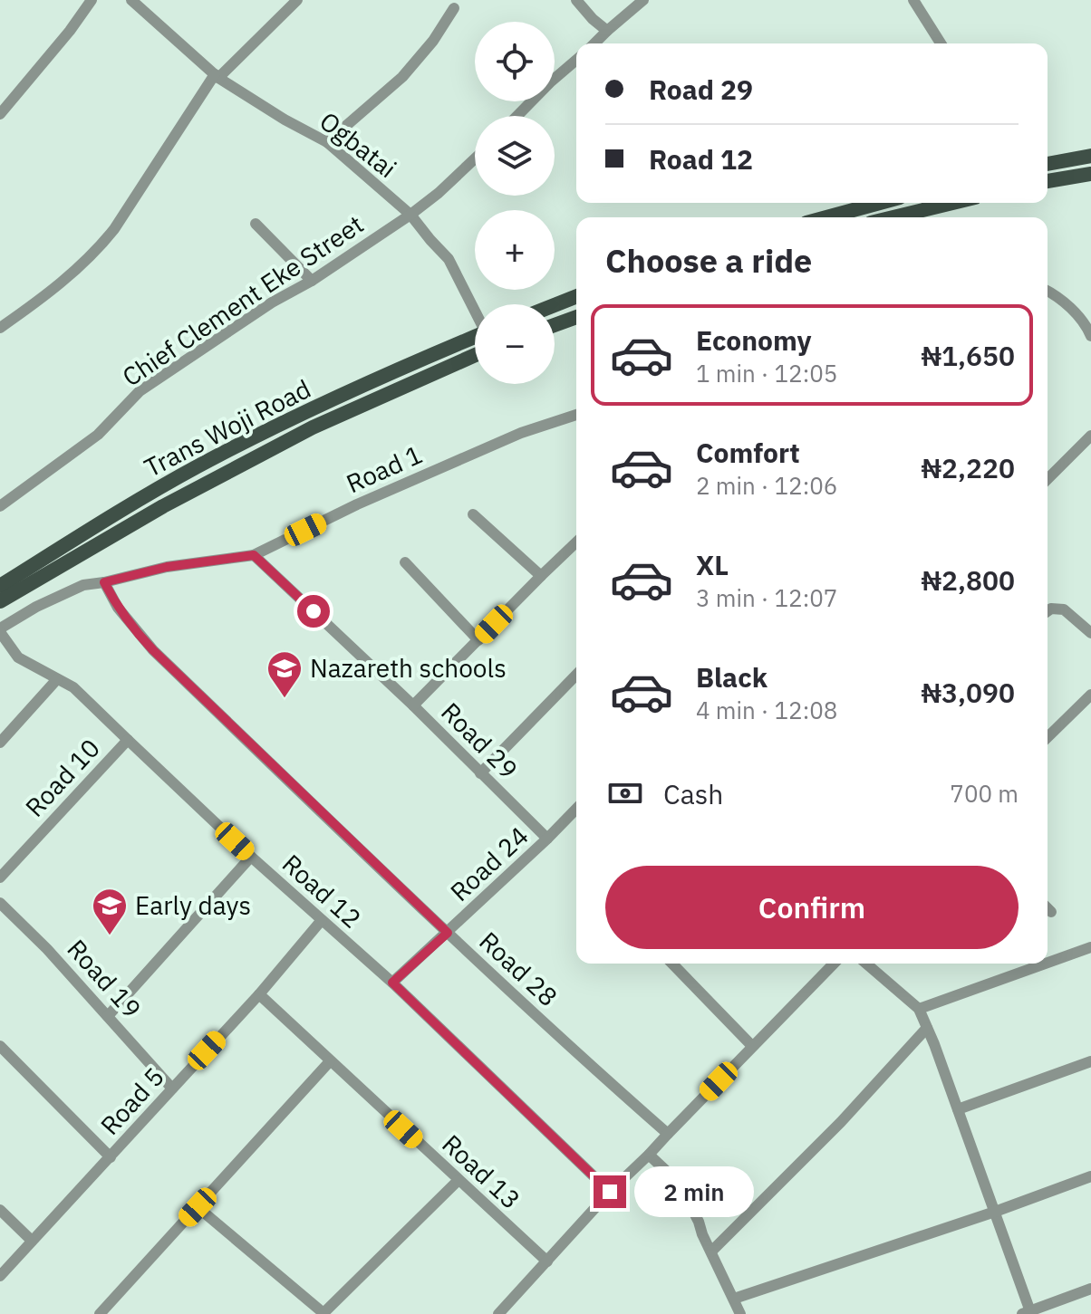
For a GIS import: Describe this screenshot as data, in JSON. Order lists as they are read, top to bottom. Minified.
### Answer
{"streets":{"main road":["Trans Woji Road"],"street":["Ogbatai","Chief Clement Eke Street","Road 1","Road 29","Road 10","Road 24","Road 12","Road 28","Road 19","Road 5","Road 13"]},"crossings":[["Ogbatai","Chief Clement Eke Street"],["Road 1","Road 29"],["Road 1","Road 12"],["Road 1","Road 28"],["Road 29","Road 24"],["Road 10","Road 12"],["Road 24","Road 12"],["Road 24","Road 28"],["Road 12","Road 5"],["Road 19","Road 5"],["Road 5","Road 13"]],"places":{"school or university":["Nazareth schools","Early days"]},"page":{"map_buttons":["+","−"],"banner":["Road 29","Road 12"],"heading":"Choose a ride","list":[{"name":"Economy","note":"1 min · 12:05","value":"₦1,650"},{"name":"Comfort","note":"2 min · 12:06","value":"₦2,220"},{"name":"XL","note":"3 min · 12:07","value":"₦2,800"},{"name":"Black","note":"4 min · 12:08","value":"₦3,090"}],"pay":["Cash","700 m"],"buttons":"Confirm","bubble":"2 min"}}
